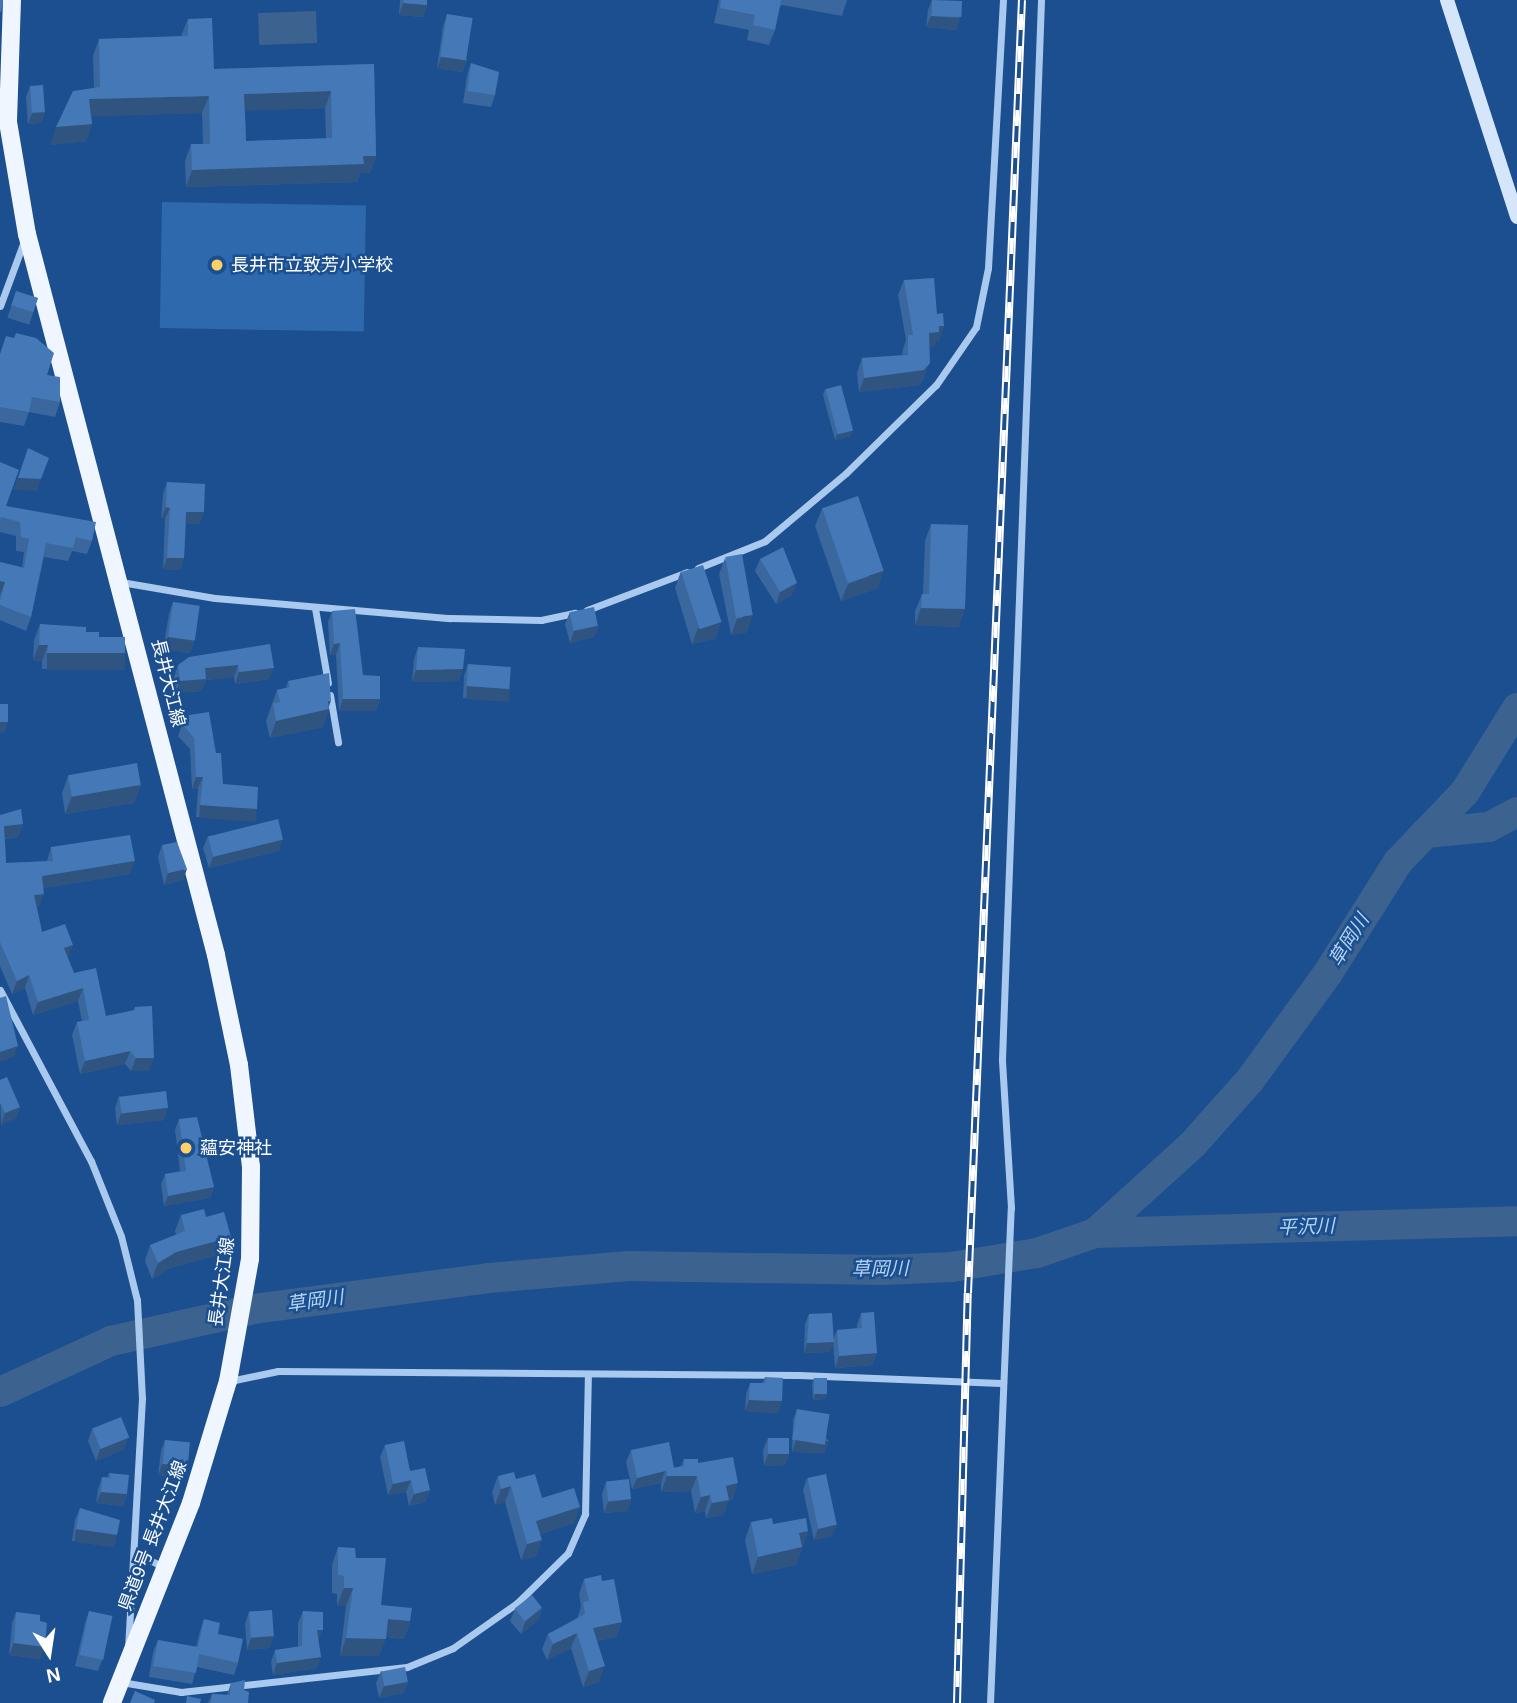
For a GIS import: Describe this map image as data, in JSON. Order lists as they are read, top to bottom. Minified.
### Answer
{"streets":{"main road":["長井大江線","県道9号 長井大江線"]},"crossings":[["長井大江線","県道9号 長井大江線"]],"water":["草岡川","平沢川"],"places":["長井市立致芳小学校","蘊安神社"],"north":"bottom"}
